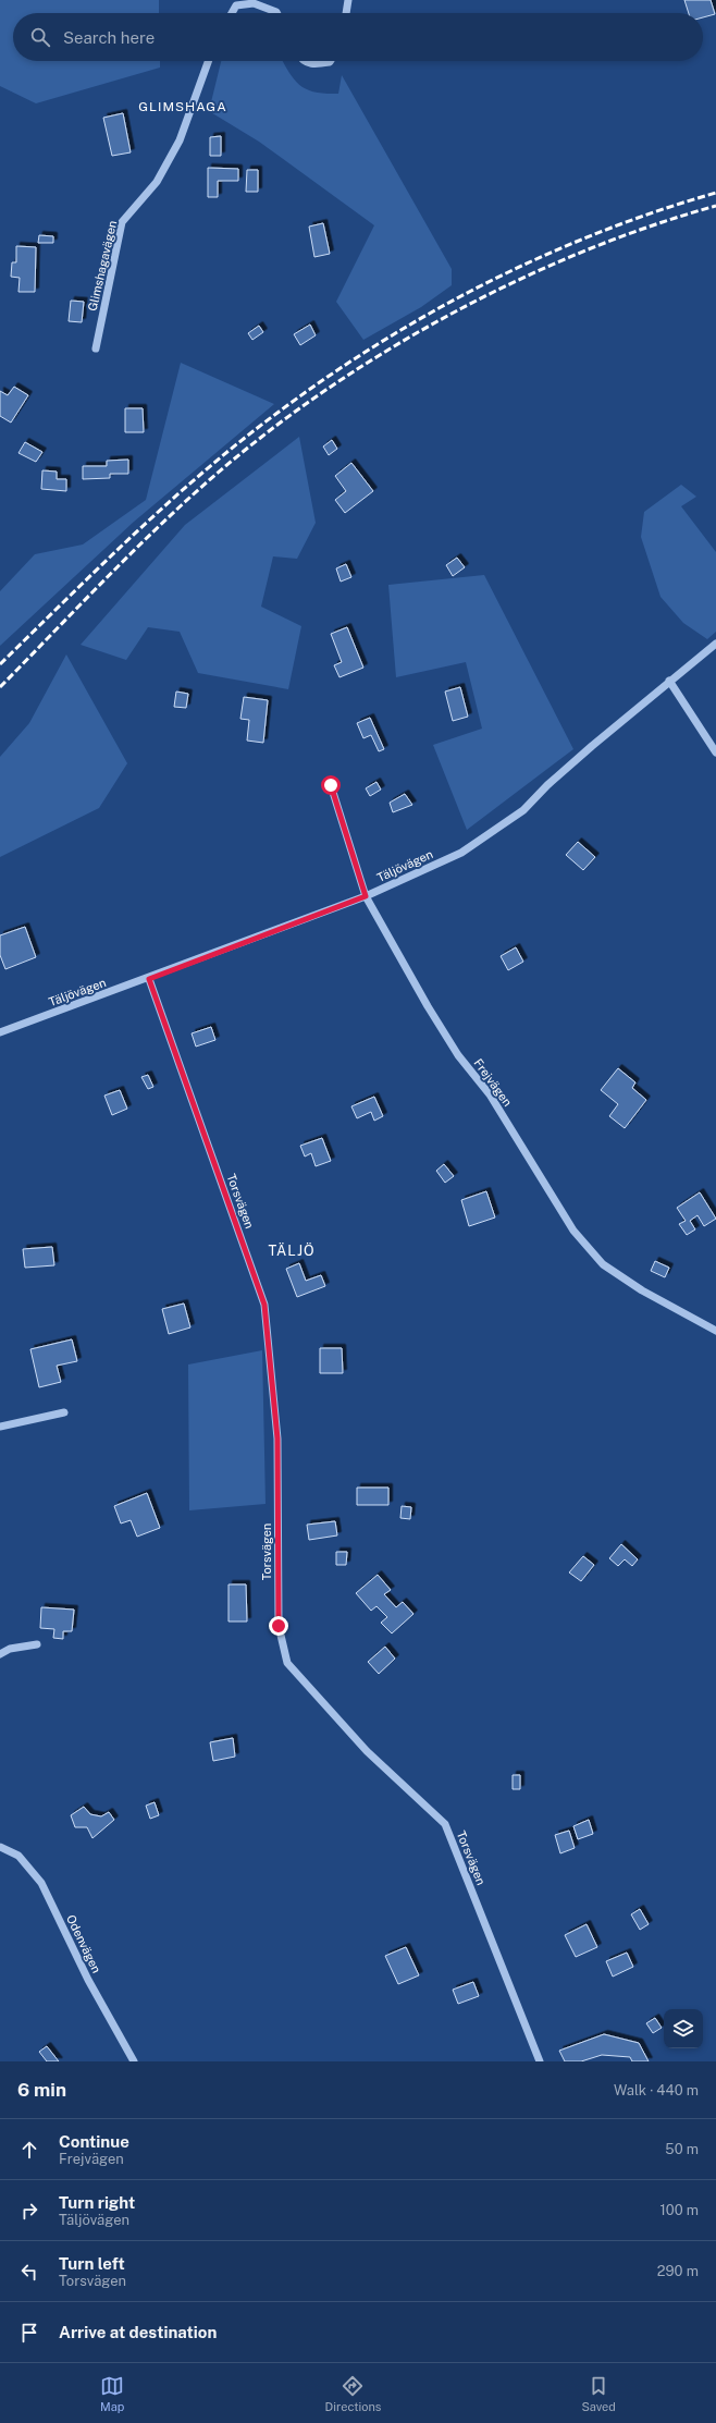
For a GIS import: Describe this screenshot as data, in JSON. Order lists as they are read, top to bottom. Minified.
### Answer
{"streets":{"street":["Glimshagavägen","Täljövägen","Frejvägen","Torsvägen","Odenvägen"]},"crossings":[["Täljövägen","Frejvägen"],["Täljövägen","Torsvägen"]],"districts":["GLIMSHAGA","TÄLJÖ"],"page":{"search":"Search here","heading":["6 min","Walk · 440 m"],"list":[["Continue","Frejvägen","50 m"],["Turn right","Täljövägen","100 m"],["Turn left","Torsvägen","290 m"],"Arrive at destination"],"nav":["Map","Directions","Saved"]}}
